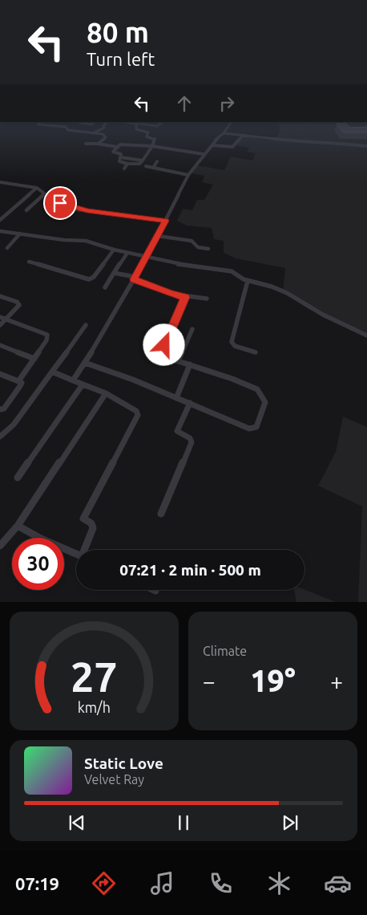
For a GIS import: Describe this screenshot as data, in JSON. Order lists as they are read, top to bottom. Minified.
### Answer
{"page":{"turn":["80 m","Turn left"],"limit":"30","trip":"07:21 · 2 min · 500 m","tile":"Climate","heat":["−","19°","+"],"song":["Static Love","Velvet Ray"],"tabs":"07:19","gauge":["27","km/h"]}}
